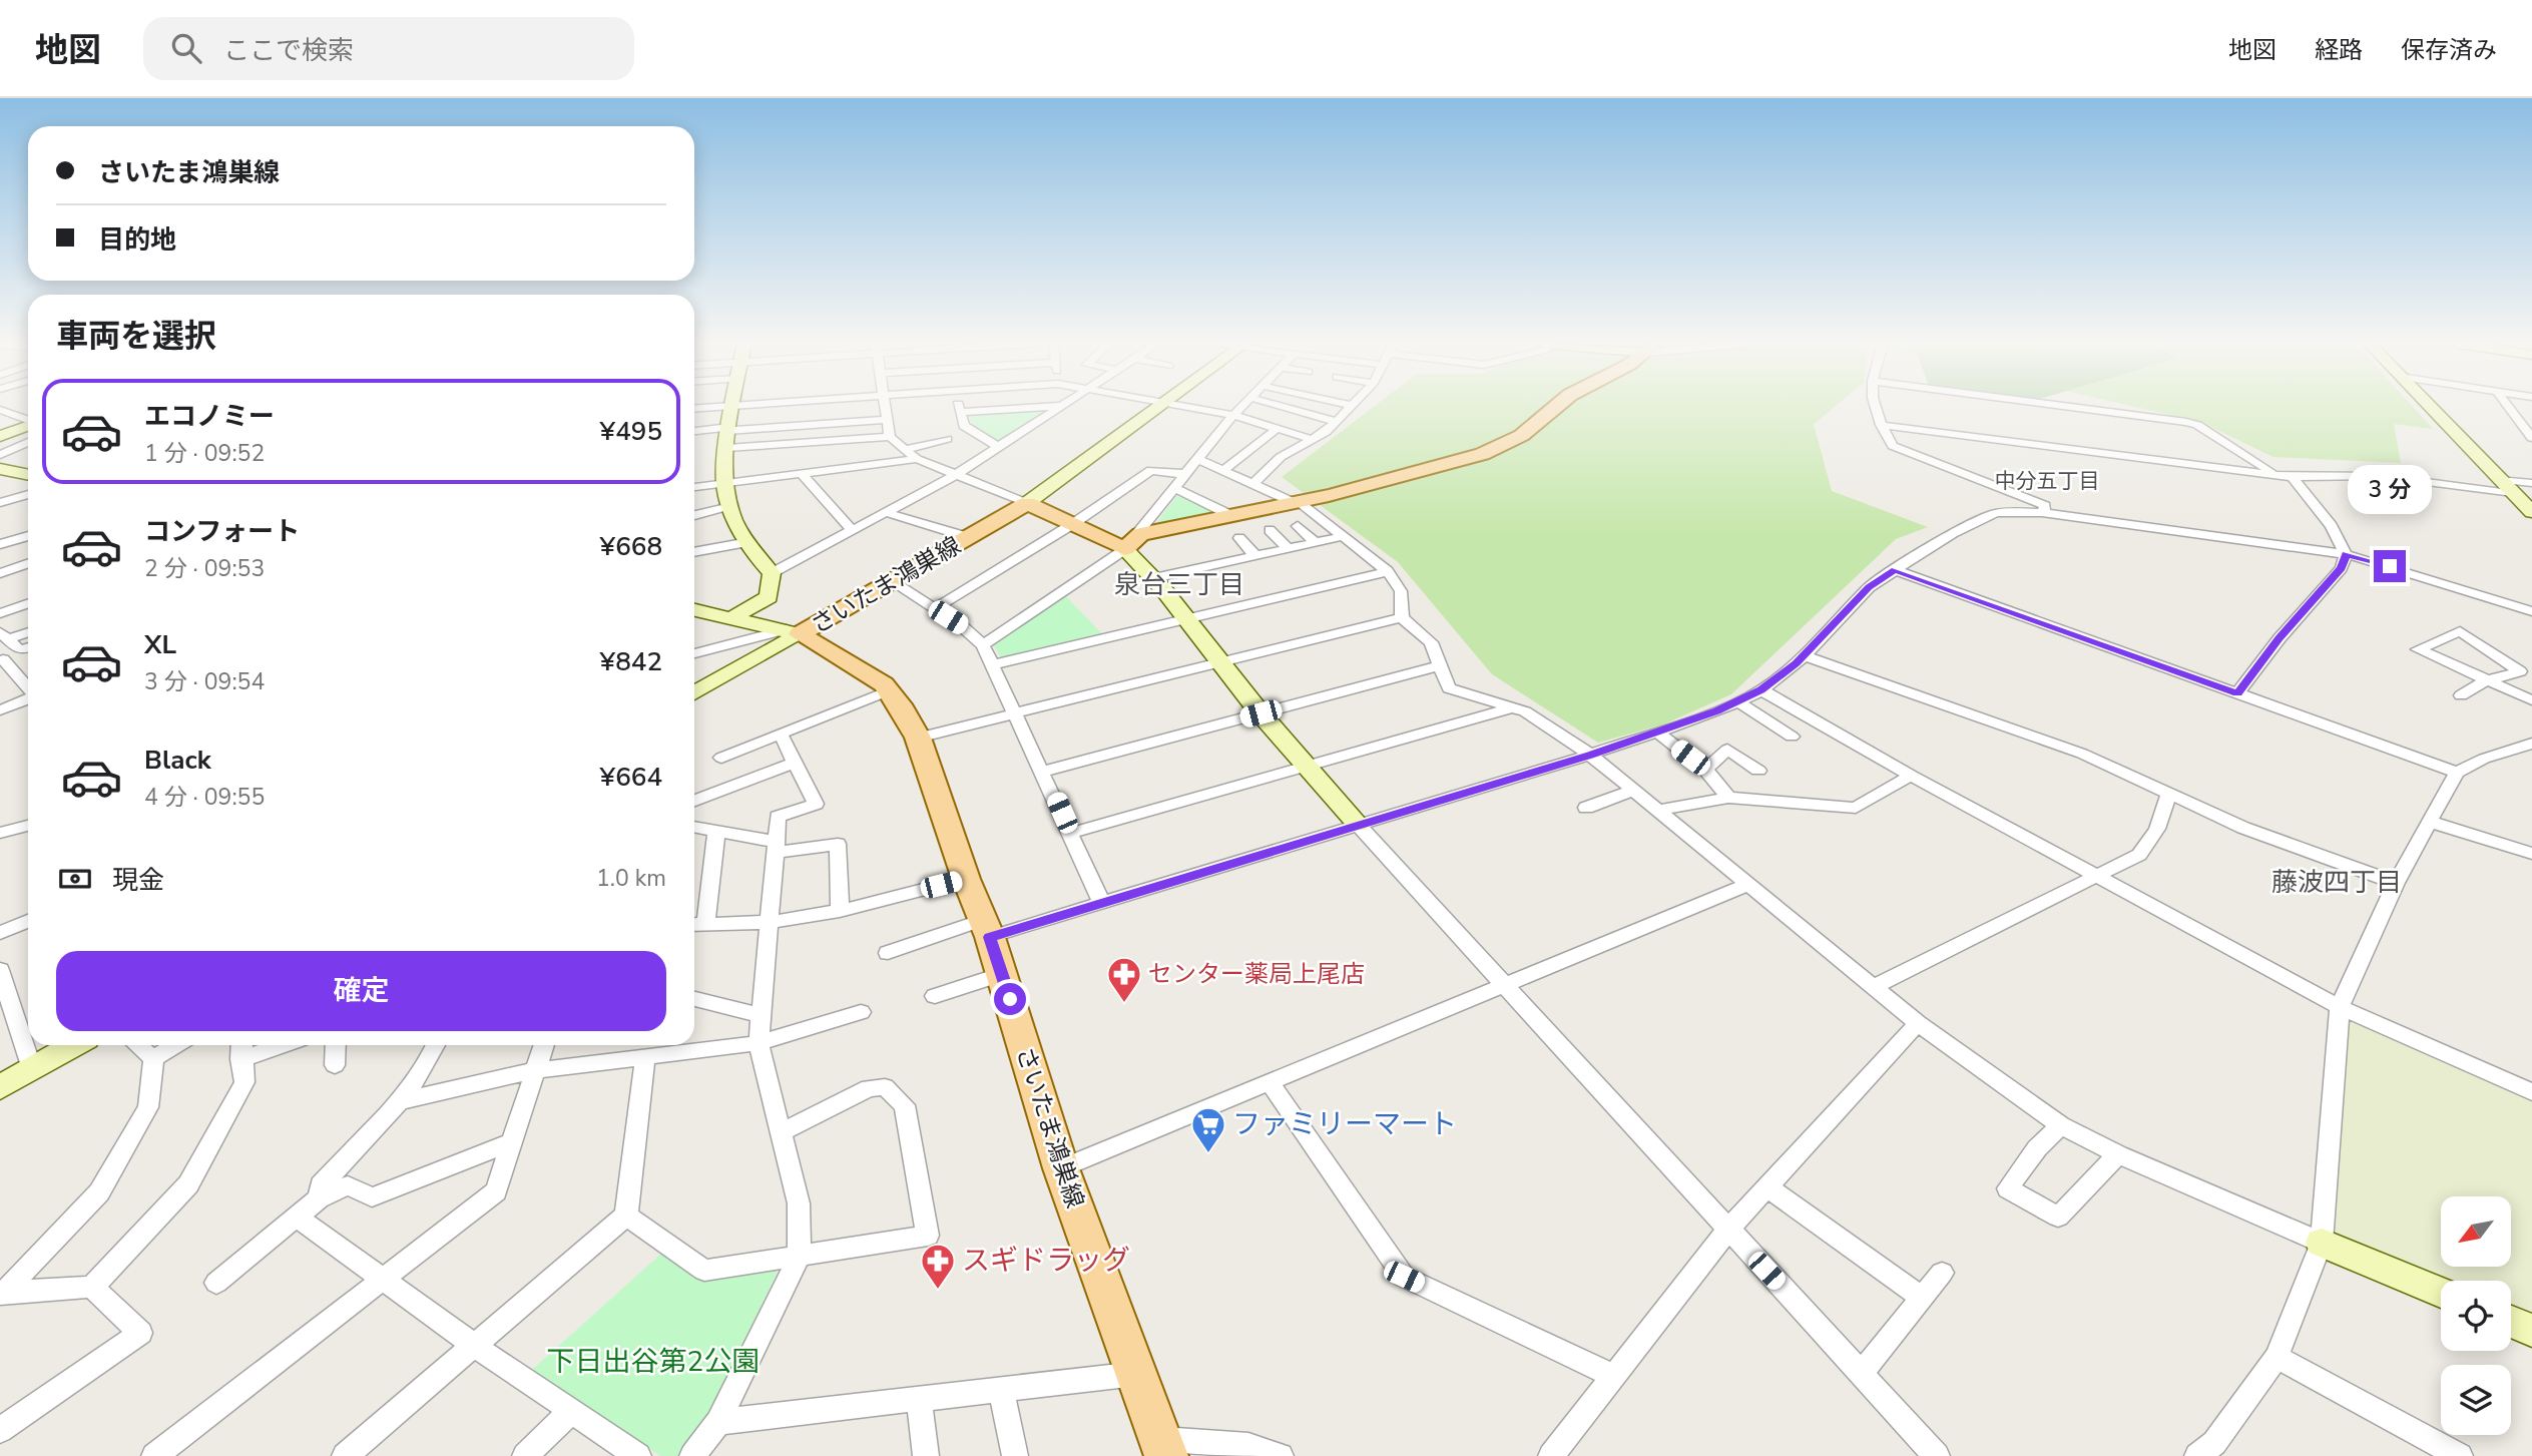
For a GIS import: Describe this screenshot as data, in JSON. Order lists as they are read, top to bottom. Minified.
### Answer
{"streets":{"main road":["さいたま鴻巣線"]},"districts":["中分五丁目","泉台三丁目","藤波四丁目"],"parks":["下日出谷第2公園"],"places":{"pharmacy":["センター薬局上尾店","スギドラッグ"],"supermarket":["ファミリーマート"]},"north":"bottom left","page":{"header":"地図","search":"ここで検索","nav":["地図","経路","保存済み"],"banner":["さいたま鴻巣線","目的地"],"heading":"車両を選択","list":[{"name":"エコノミー","note":"1 分 · 09:52","value":"¥495"},{"name":"コンフォート","note":"2 分 · 09:53","value":"¥668"},{"name":"XL","note":"3 分 · 09:54","value":"¥842"},{"name":"Black","note":"4 分 · 09:55","value":"¥664"}],"bubble":"3 分","pay":["現金","1.0 km"],"buttons":"確定"}}
